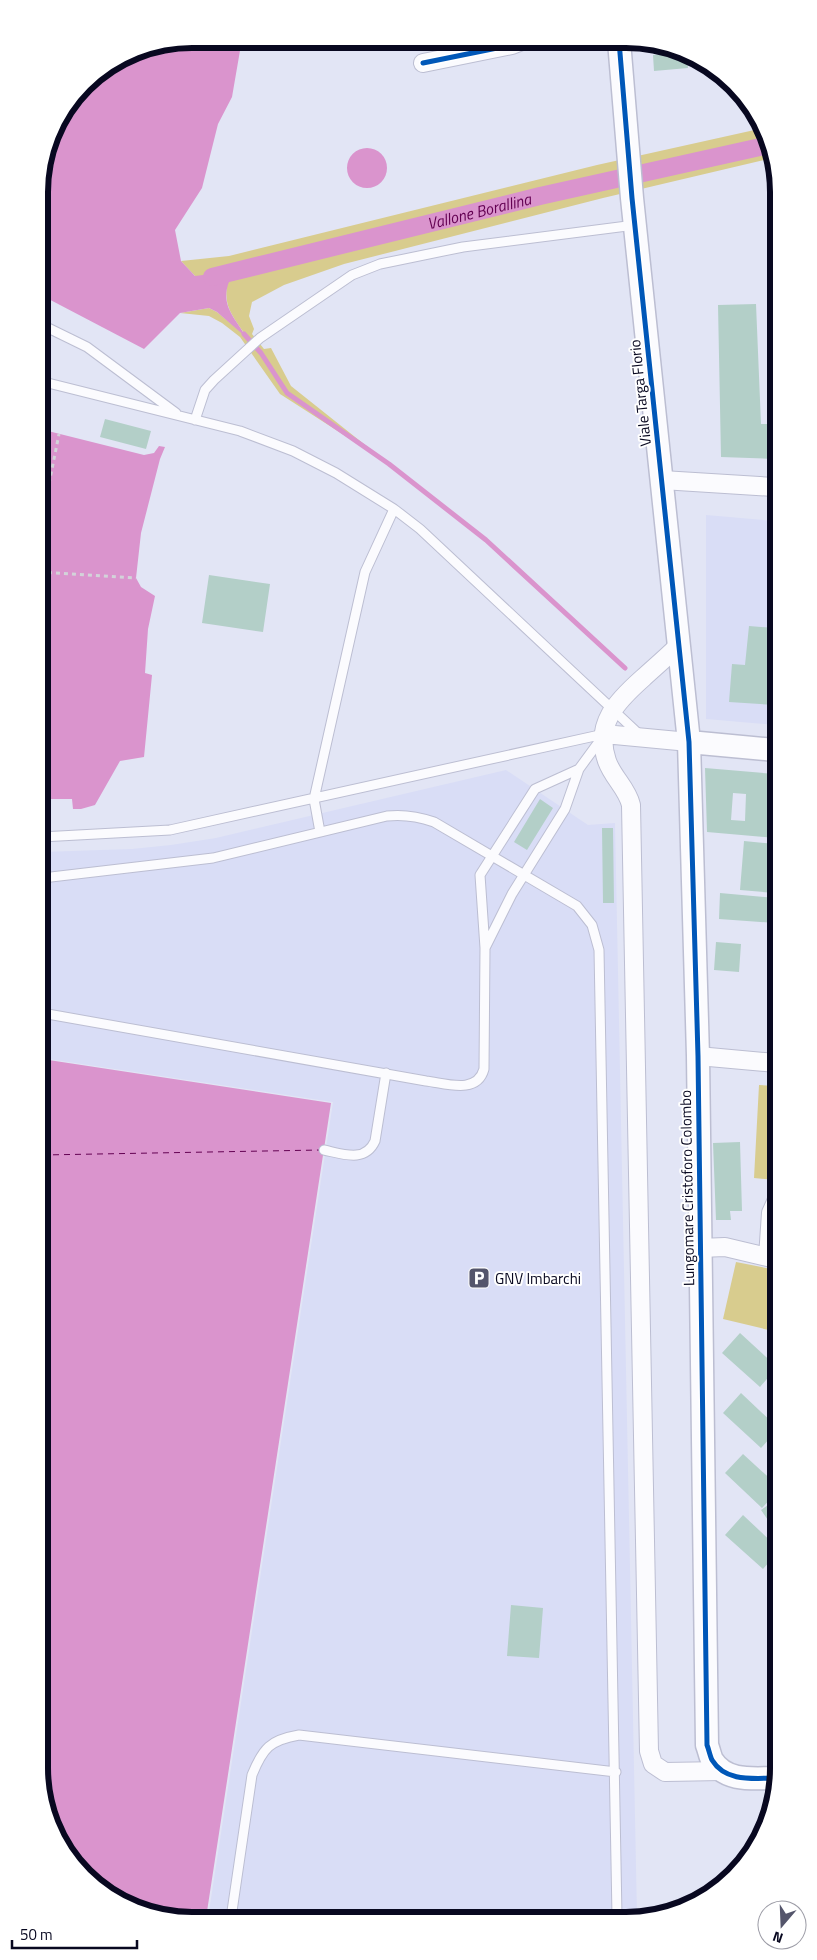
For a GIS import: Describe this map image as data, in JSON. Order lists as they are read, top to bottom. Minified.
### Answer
{"streets":{"street":["Viale Targa Florio","Lungomare Cristoforo Colombo"]},"crossings":[["Viale Targa Florio","Lungomare Cristoforo Colombo"]],"water":["Vallone Borallina"],"places":{"parking":["GNV Imbarchi"]},"scale_bar":"50 m","north":"bottom"}
